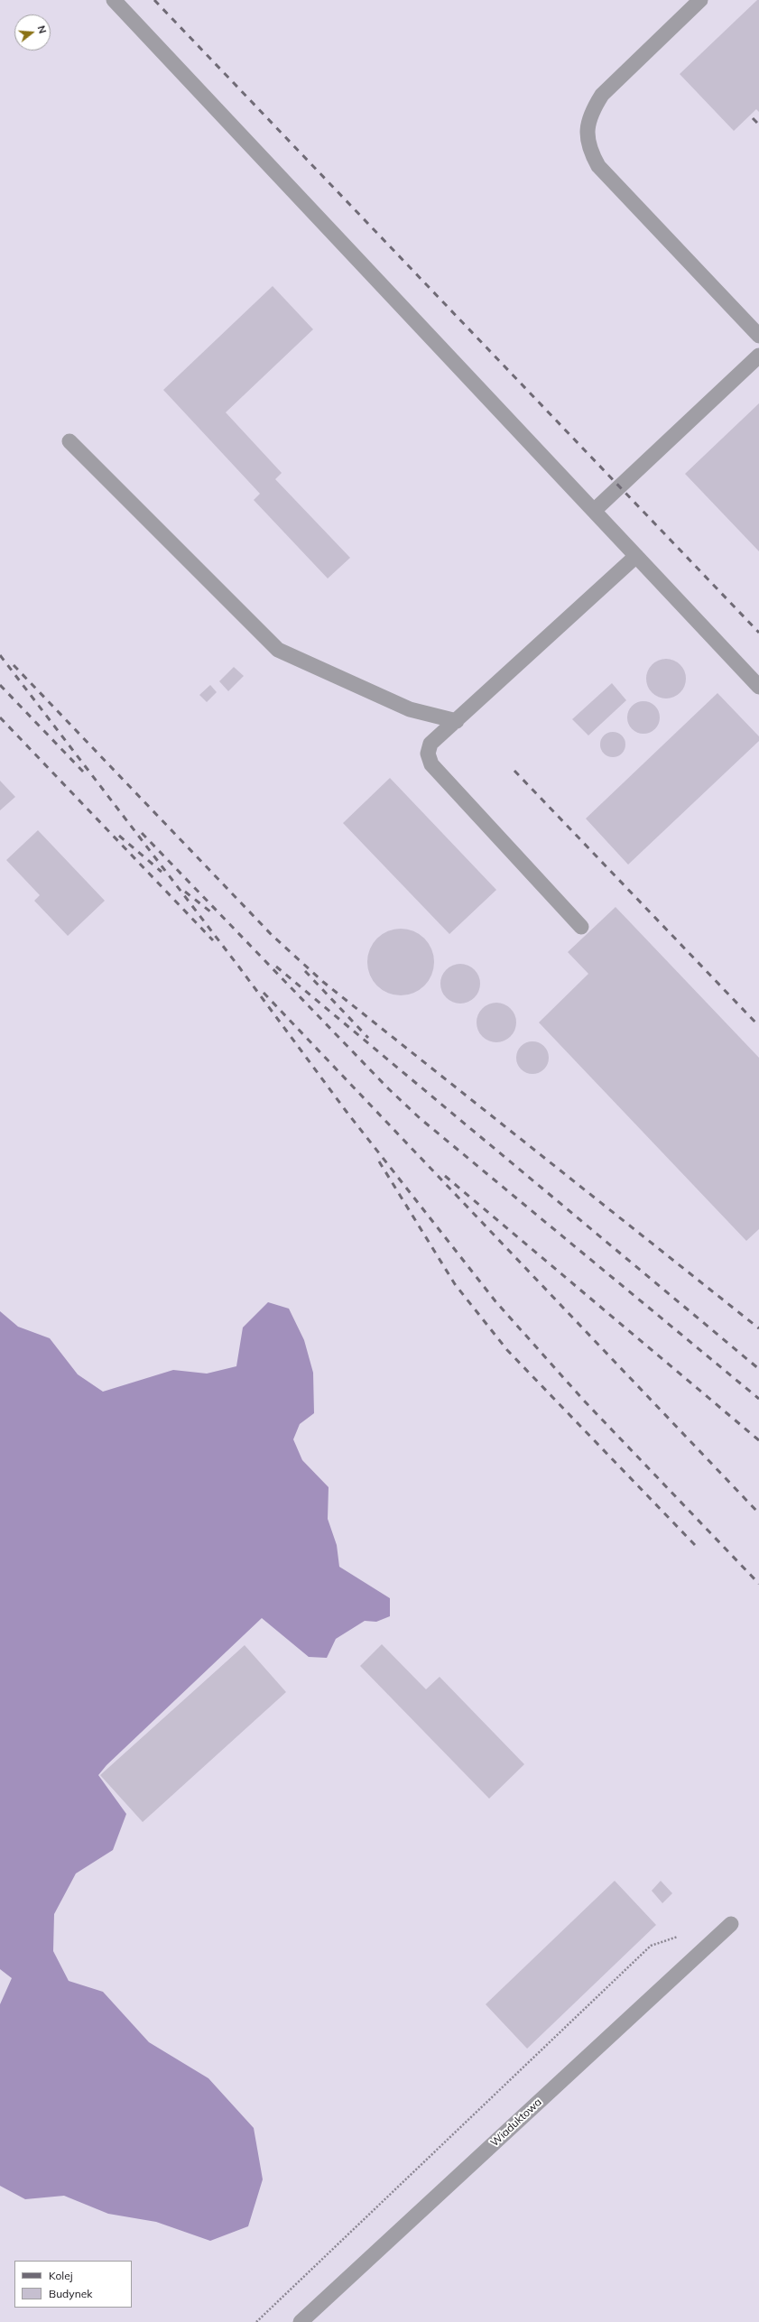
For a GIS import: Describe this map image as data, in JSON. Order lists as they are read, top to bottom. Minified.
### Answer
{"streets":{"lane":["Wiaduktowa"]},"legend":["Kolej","Budynek"],"north":"right"}
